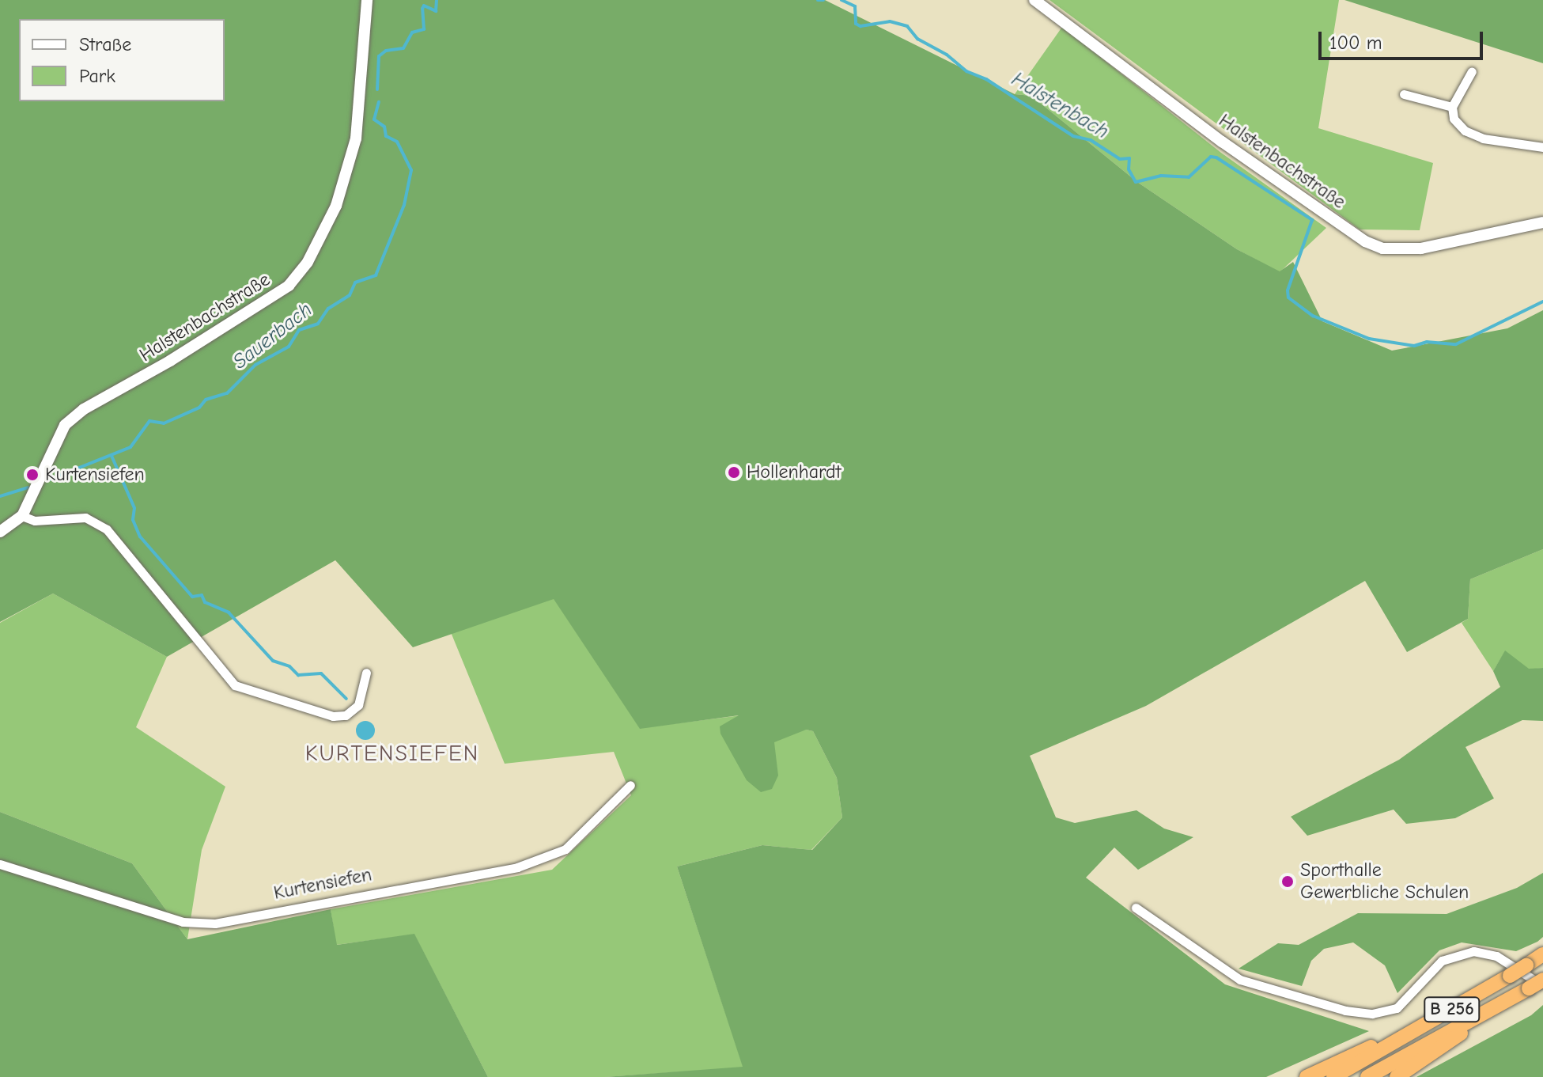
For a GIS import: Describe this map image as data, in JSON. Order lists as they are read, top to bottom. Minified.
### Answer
{"streets":{"highway":["B 256"],"street":["Halstenbachstraße","Kurtensiefen"]},"districts":["KURTENSIEFEN"],"water":["Halstenbach","Sauerbach"],"places":["Hollenhardt","Kurtensiefen","Sporthalle Gewerbliche Schulen"],"legend":["Straße","Park"],"scale_bar":"100 m"}
